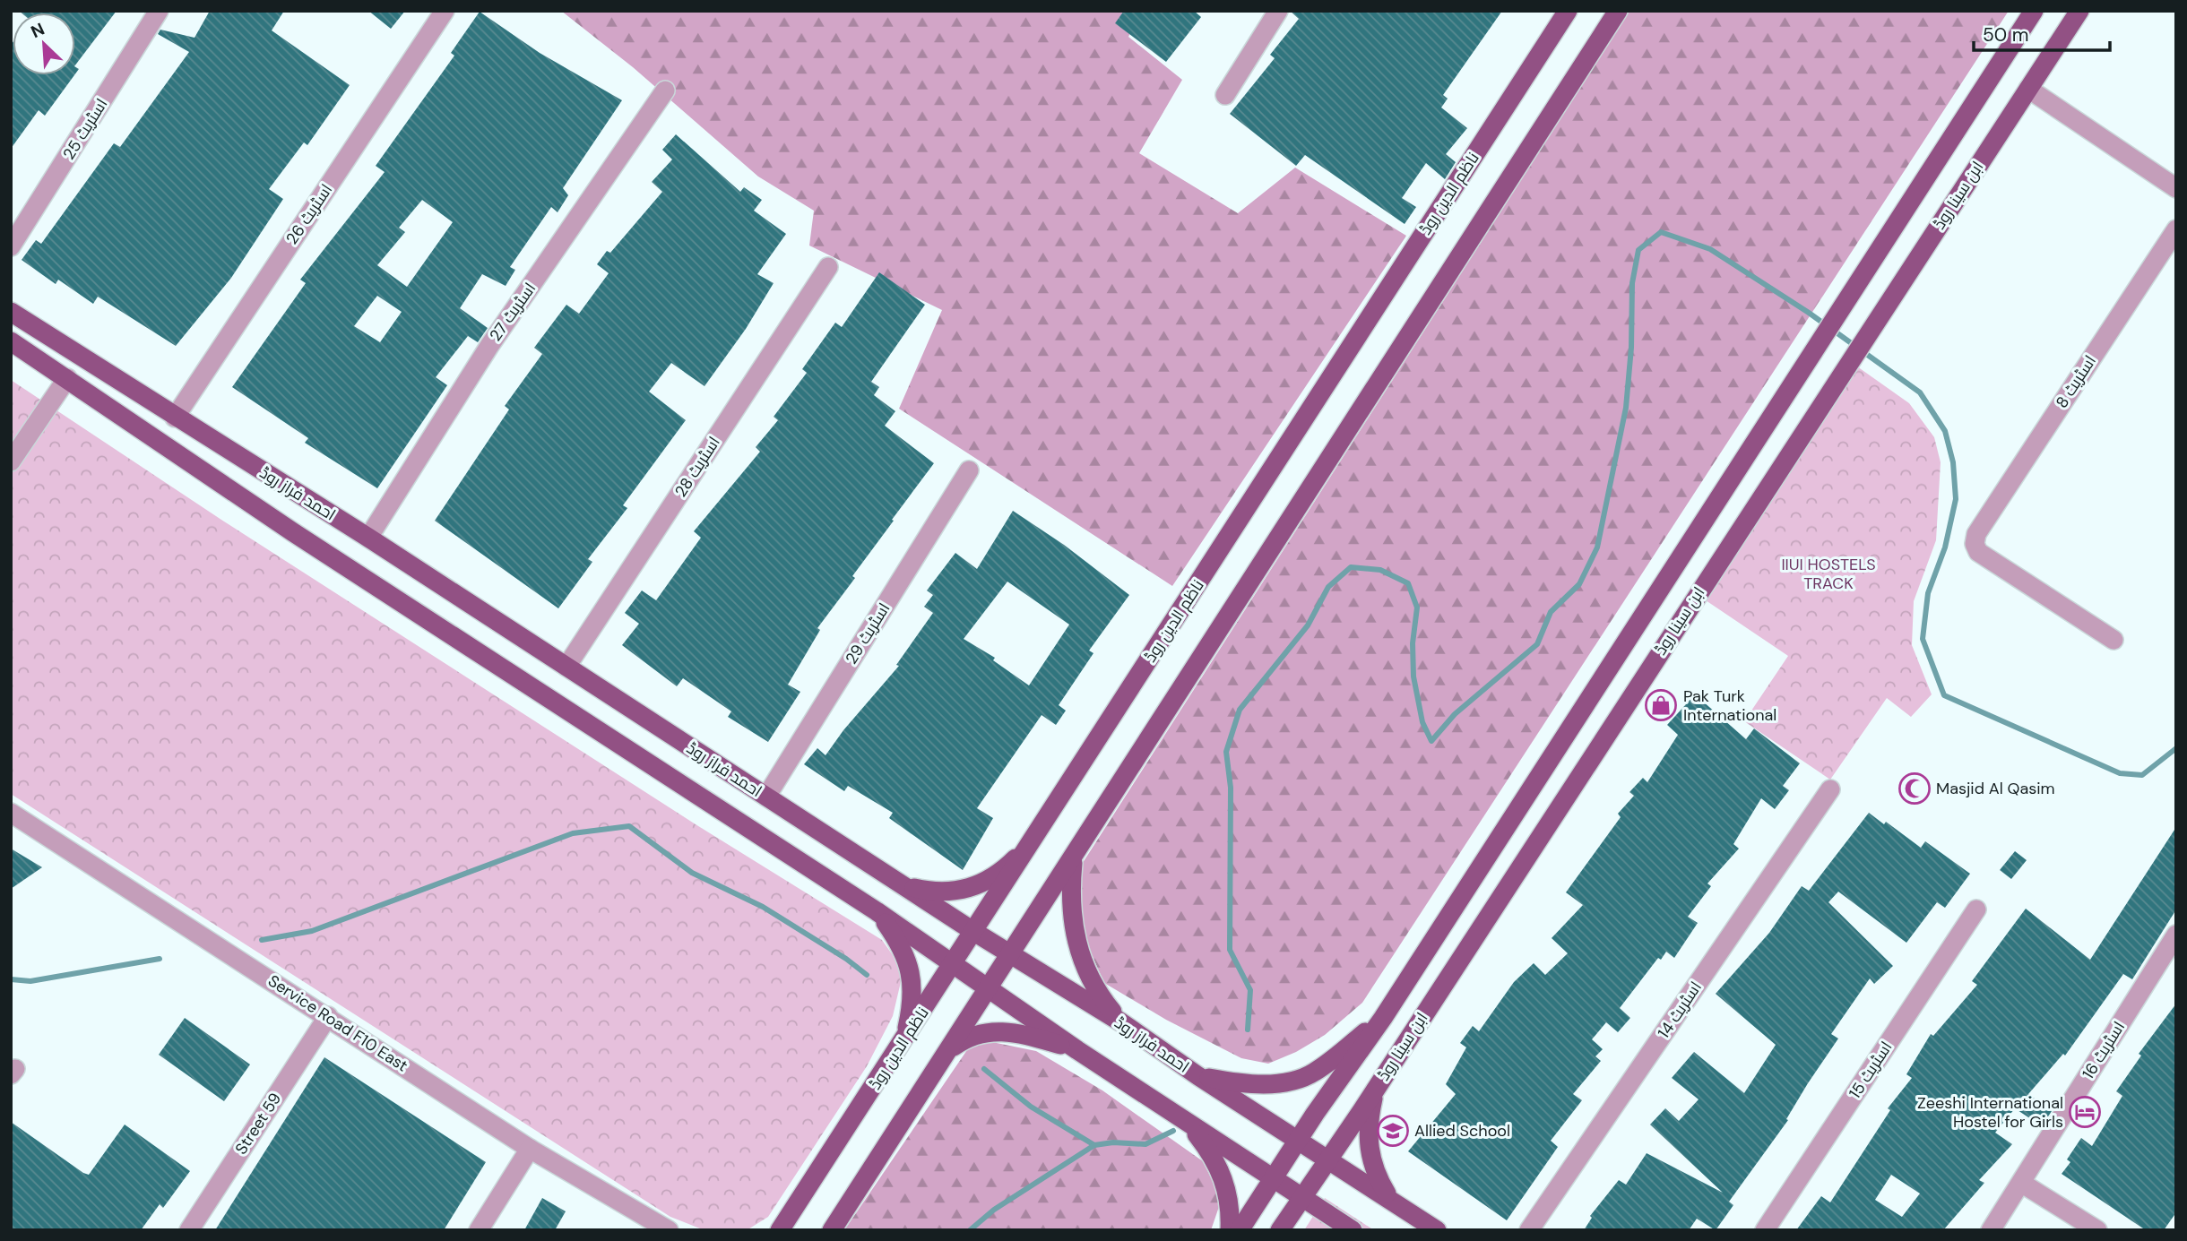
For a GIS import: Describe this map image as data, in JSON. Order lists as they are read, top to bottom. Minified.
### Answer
{"streets":{"main road":["ناظم الدین روڈ","ابن سینا روڈ","احمد فراز روڈ"],"street":["اسٹریٹ 25","اسٹریٹ 26","اسٹریٹ 27","اسٹریٹ 8","اسٹریٹ 28","اسٹریٹ 29","اسٹریٹ 14","Service Road F10 East","اسٹریٹ 16","اسٹریٹ 15","Street 59"]},"crossings":[["ناظم الدین روڈ","احمد فراز روڈ"],["ابن سینا روڈ","احمد فراز روڈ"],["اسٹریٹ 26","احمد فراز روڈ"],["اسٹریٹ 27","احمد فراز روڈ"],["اسٹریٹ 28","احمد فراز روڈ"],["احمد فراز روڈ","اسٹریٹ 29"],["Service Road F10 East","Street 59"]],"parks":["IIUI HOSTELS TRACK"],"places":{"shop":["Pak Turk International"],"mosque":["Masjid Al Qasim"],"hotel":["Zeeshi International Hostel for Girls"],"school or university":["Allied School"]},"scale_bar":"50 m","north":"top left"}
